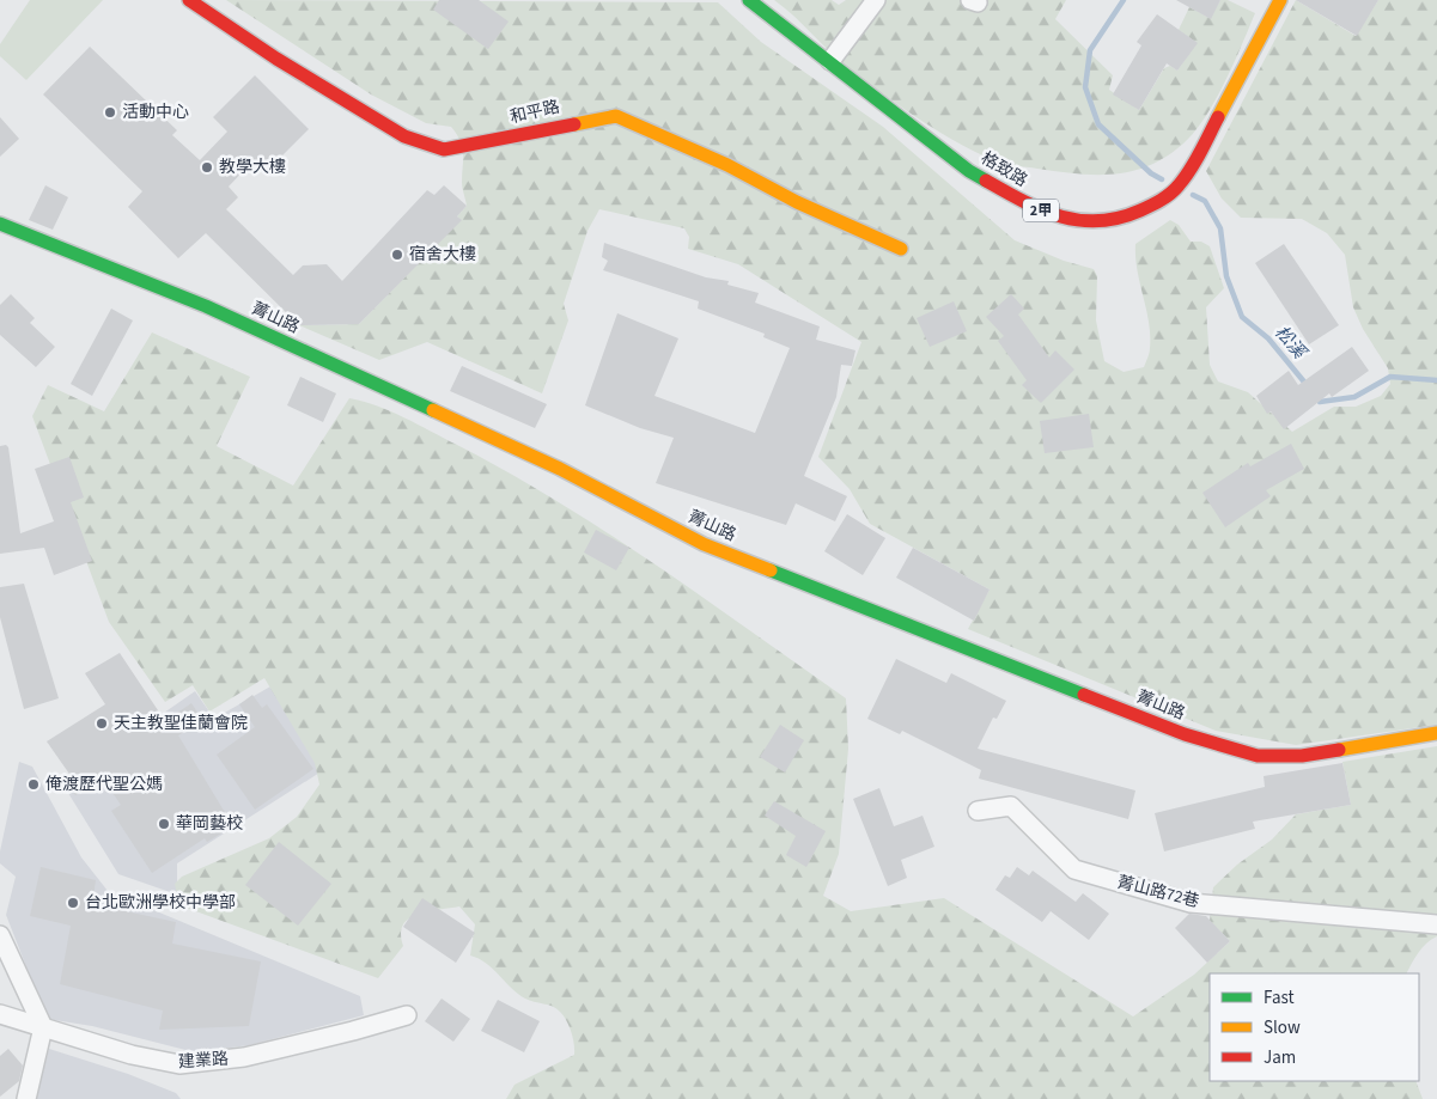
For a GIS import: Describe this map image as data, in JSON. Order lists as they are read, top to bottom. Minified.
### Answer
{"streets":{"street":["和平路","格致路","2甲","菁山路","菁山路72巷","建業路"]},"water":["松溪"],"places":["活動中心","教學大樓","宿舍大樓","天主教聖佳蘭會院","俺渡歷代聖公媽","華岡藝校","台北歐洲學校中學部"],"legend":["Fast","Slow","Jam"]}
